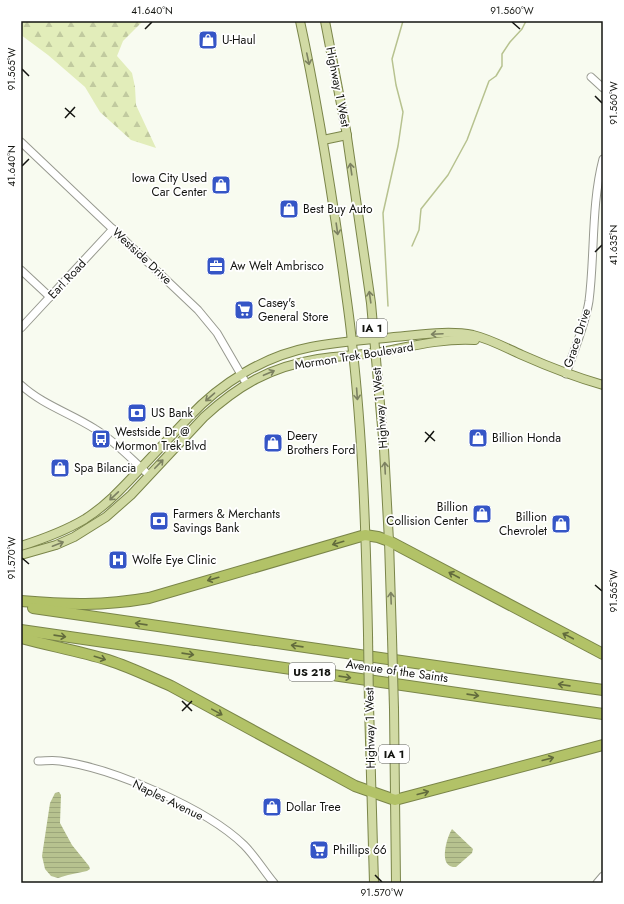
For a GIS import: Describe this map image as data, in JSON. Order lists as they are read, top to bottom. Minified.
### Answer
{"streets":{"highway":["Avenue of the Saints","US 218"],"main road":["Highway 1 West","IA 1","Mormon Trek Boulevard"],"street":["Westside Drive","Earl Road","Grace Drive","Naples Avenue"]},"crossings":[["Highway 1 West","IA 1"],["Highway 1 West","Mormon Trek Boulevard"],["Westside Drive","Earl Road"],["Westside Drive","Mormon Trek Boulevard"],["Grace Drive","Mormon Trek Boulevard"]],"places":{"shop":["U-Haul","Iowa City Used Car Center","Best Buy Auto","Billion Honda","Deery Brothers Ford","Spa Bilancia","Billion Collision Center","Billion Chevrolet","Dollar Tree"],"office":["Aw Welt Ambrisco"],"supermarket":["Casey's General Store","Phillips 66"],"bank":["US Bank","Farmers & Merchants Savings Bank"],"bus stop":["Westside Dr @ Mormon Trek Blvd"],"hospital":["Wolfe Eye Clinic"]},"coordinates":["41.640°N","91.560°W","91.565°W","41.635°N","91.570°W"]}
